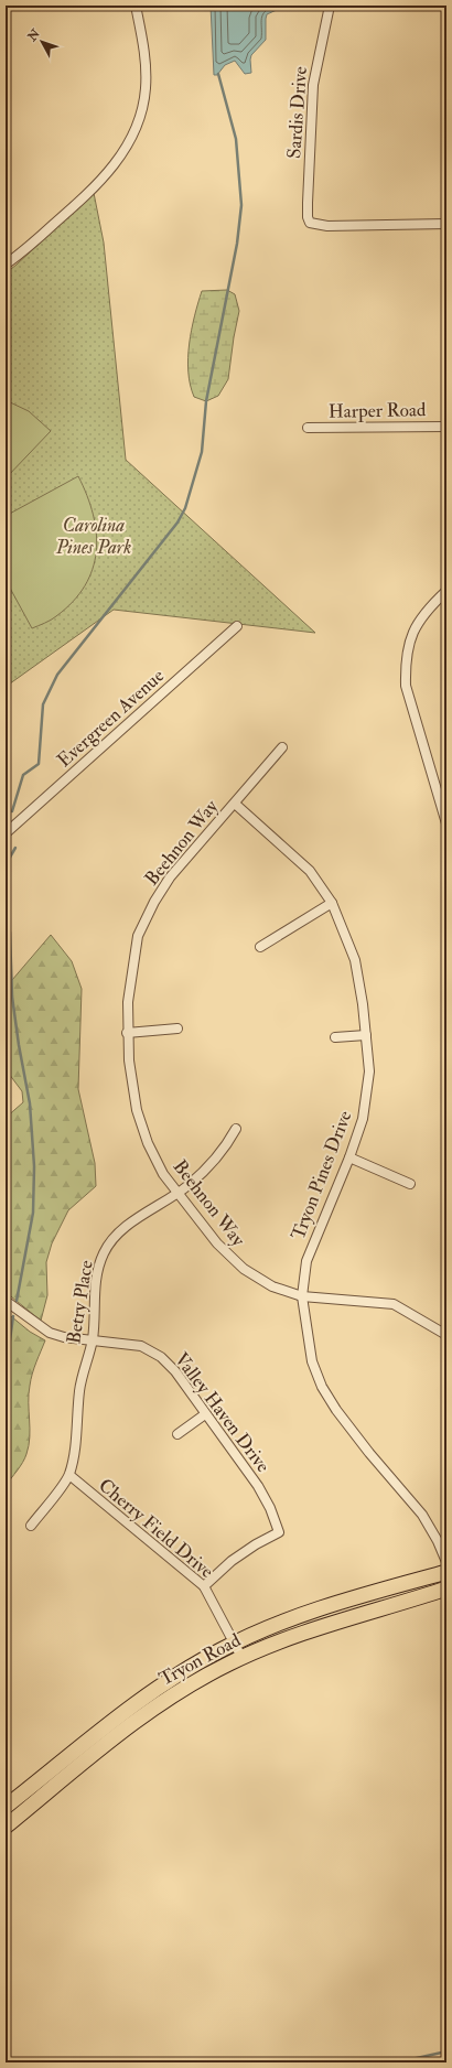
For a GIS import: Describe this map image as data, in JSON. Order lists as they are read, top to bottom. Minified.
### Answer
{"streets":{"main road":["Tryon Road"],"street":["Sardis Drive","Harper Road","Evergreen Avenue","Beehnon Way","Tryon Pines Drive","Betry Place","Valley Haven Drive","Cherry Field Drive"]},"crossings":[["Beehnon Way","Tryon Pines Drive"],["Beehnon Way","Betry Place"],["Betry Place","Valley Haven Drive"],["Betry Place","Cherry Field Drive"],["Valley Haven Drive","Cherry Field Drive"],["Cherry Field Drive","Tryon Road"]],"parks":["Carolina Pines Park"],"north":"top left"}
